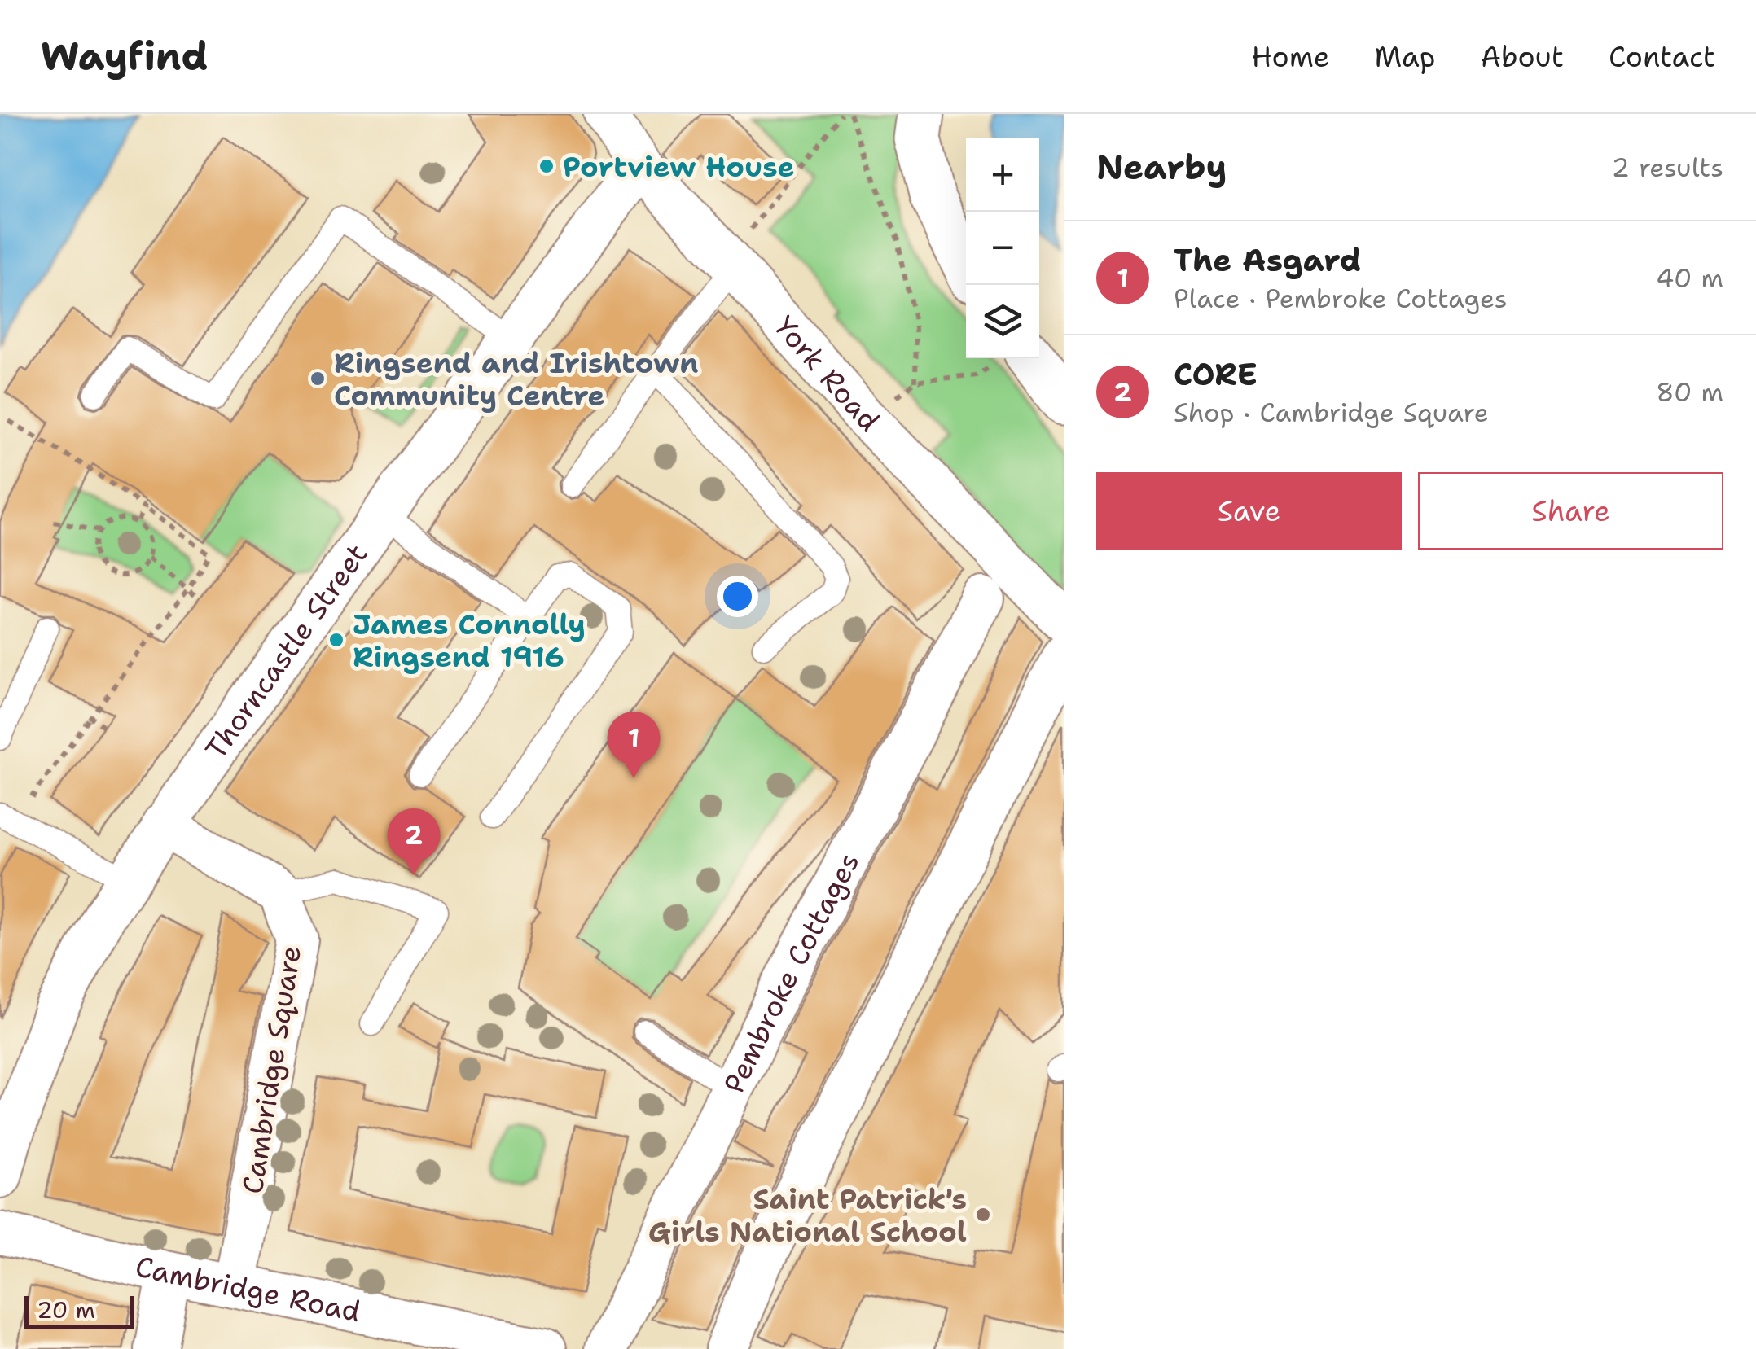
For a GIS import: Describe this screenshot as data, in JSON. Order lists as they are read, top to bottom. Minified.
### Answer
{"streets":{"street":["York Road","Thorncastle Street","Pembroke Cottages","Cambridge Square","Cambridge Road"]},"crossings":[["York Road","Thorncastle Street"],["Cambridge Square","Cambridge Road"]],"places":["Portview House","Ringsend and Irishtown Community Centre","James Connolly Ringsend 1916","Saint Patrick's Girls National School"],"scale_bar":"20 m","page":{"header":"Wayfind","nav":["Home","Map","About","Contact"],"heading":["Nearby","2 results"],"map_buttons":["+","−"],"list":[{"mark":"1","name":"The Asgard","note":"Place · Pembroke Cottages","value":"40 m"},{"mark":"2","name":"CORE","note":"Shop · Cambridge Square","value":"80 m"}],"buttons":["Save","Share"],"pins":["1","2"],"scale":"20 m"}}
